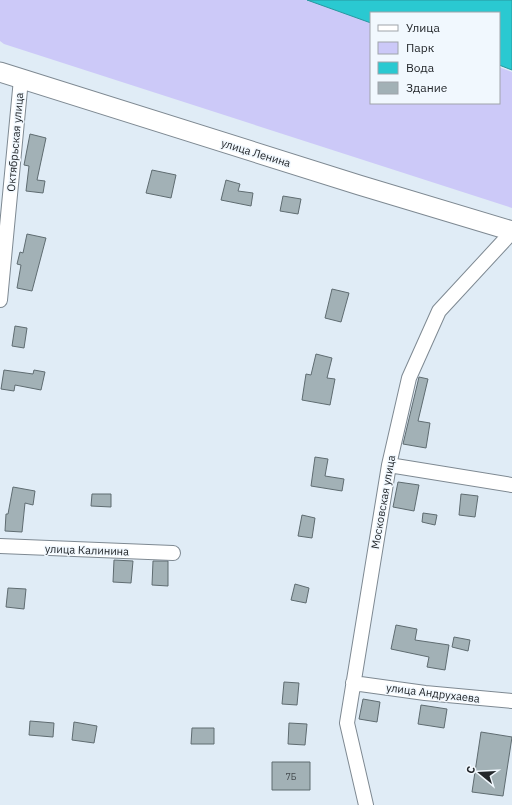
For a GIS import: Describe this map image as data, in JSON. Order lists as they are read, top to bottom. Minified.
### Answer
{"streets":{"street":["Октябрьская улица","улица Ленина","Московская улица","улица Калинина","улица Андрухаева"]},"crossings":[["Октябрьская улица","улица Ленина"],["улица Ленина","Московская улица"],["Московская улица","улица Андрухаева"]],"house_numbers":["7Б"],"legend":["Улица","Парк","Вода","Здание"],"north":"left"}
